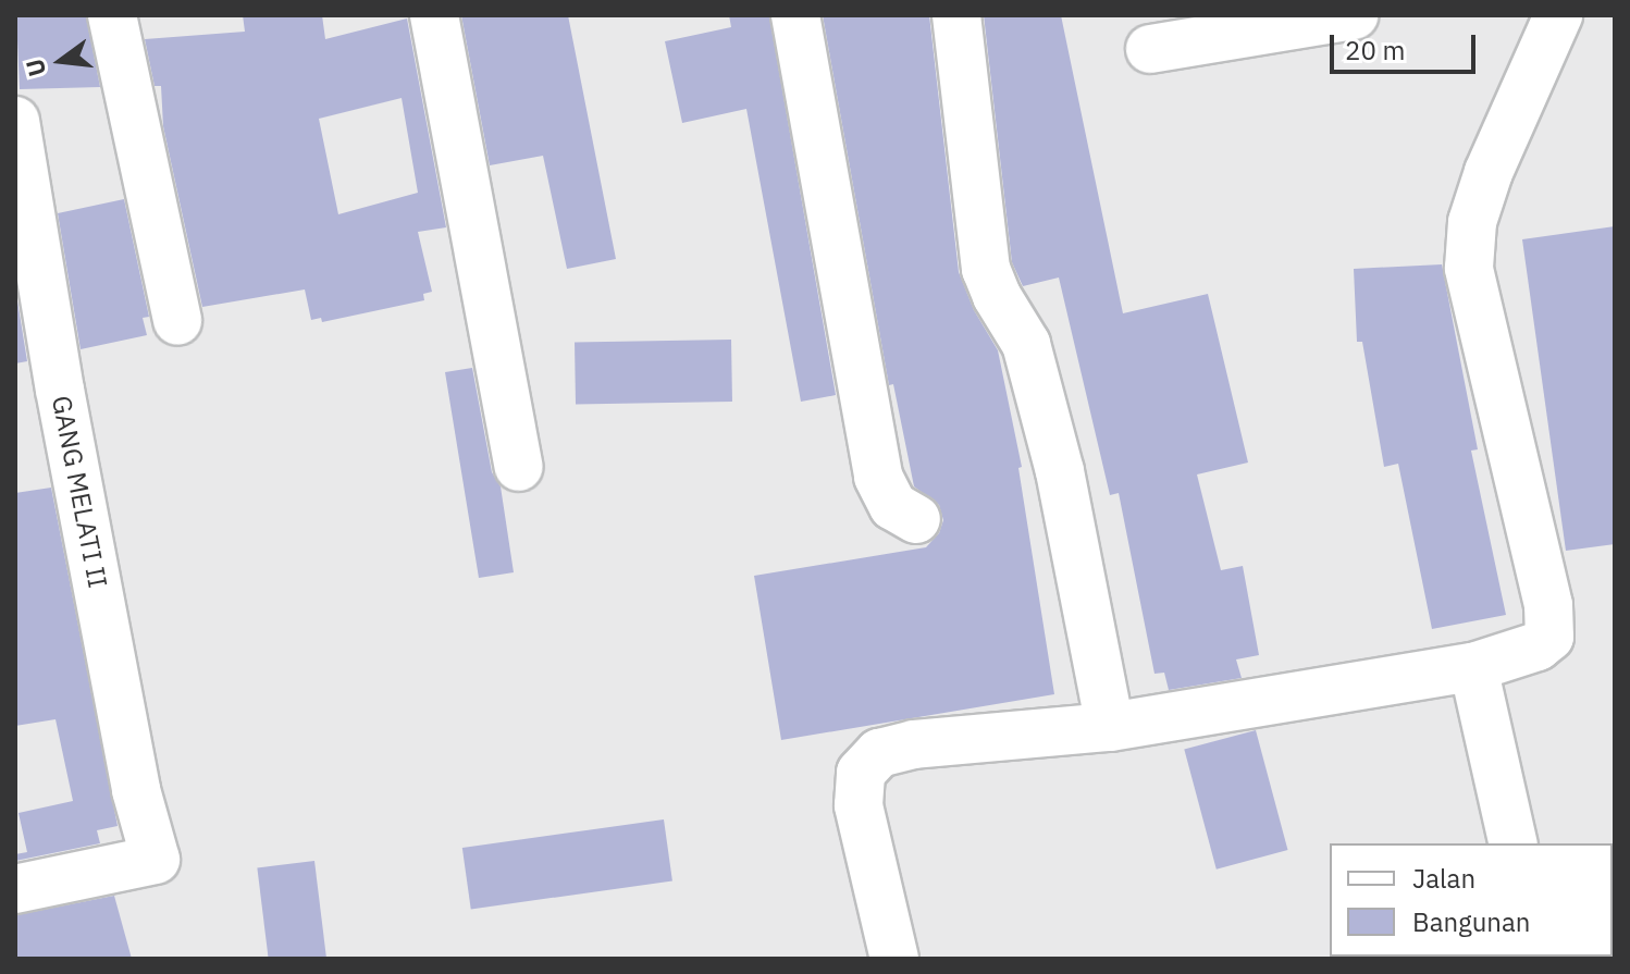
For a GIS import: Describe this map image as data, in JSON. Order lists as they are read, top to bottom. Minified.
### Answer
{"streets":{"street":["GANG MELATI II"]},"legend":["Jalan","Bangunan"],"scale_bar":"20 m","north":"left"}
